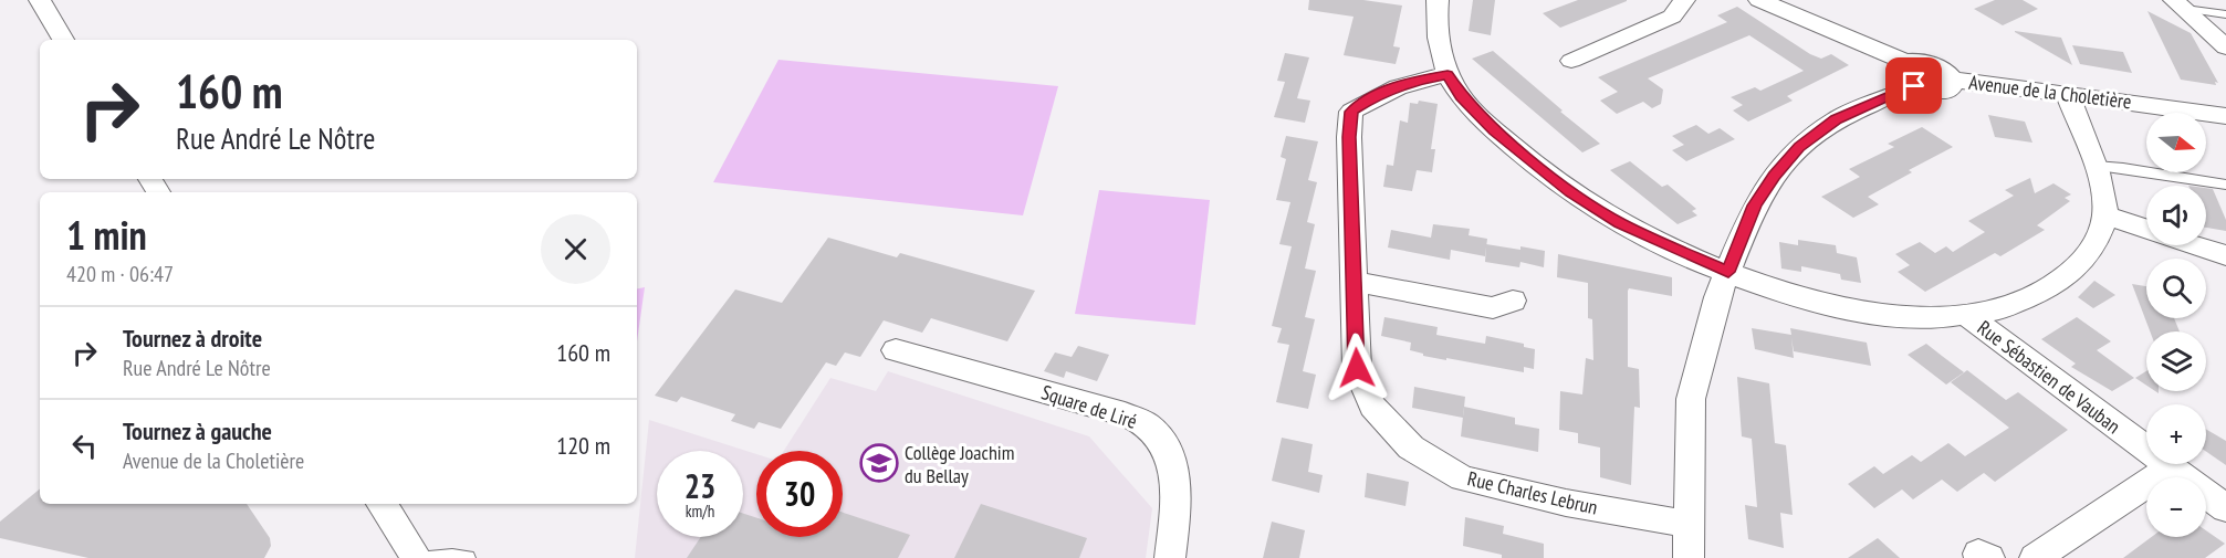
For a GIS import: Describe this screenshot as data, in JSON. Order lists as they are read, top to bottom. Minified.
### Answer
{"streets":{"street":["Avenue de la Choletière","Rue Sébastien de Vauban","Square de Liré","Rue Charles Lebrun"]},"places":{"school or university":["Collège Joachim du Bellay"]},"north":"right","page":{"turn":["160 m","Rue André Le Nôtre"],"map_buttons":["+","−"],"heading":["1 min","420 m · 06:47"],"list":[{"name":"Tournez à droite","note":"Rue André Le Nôtre","value":"160 m"},{"name":"Tournez à gauche","note":"Avenue de la Choletière","value":"120 m"}],"speed":"23 km/h","limit":"30"}}
